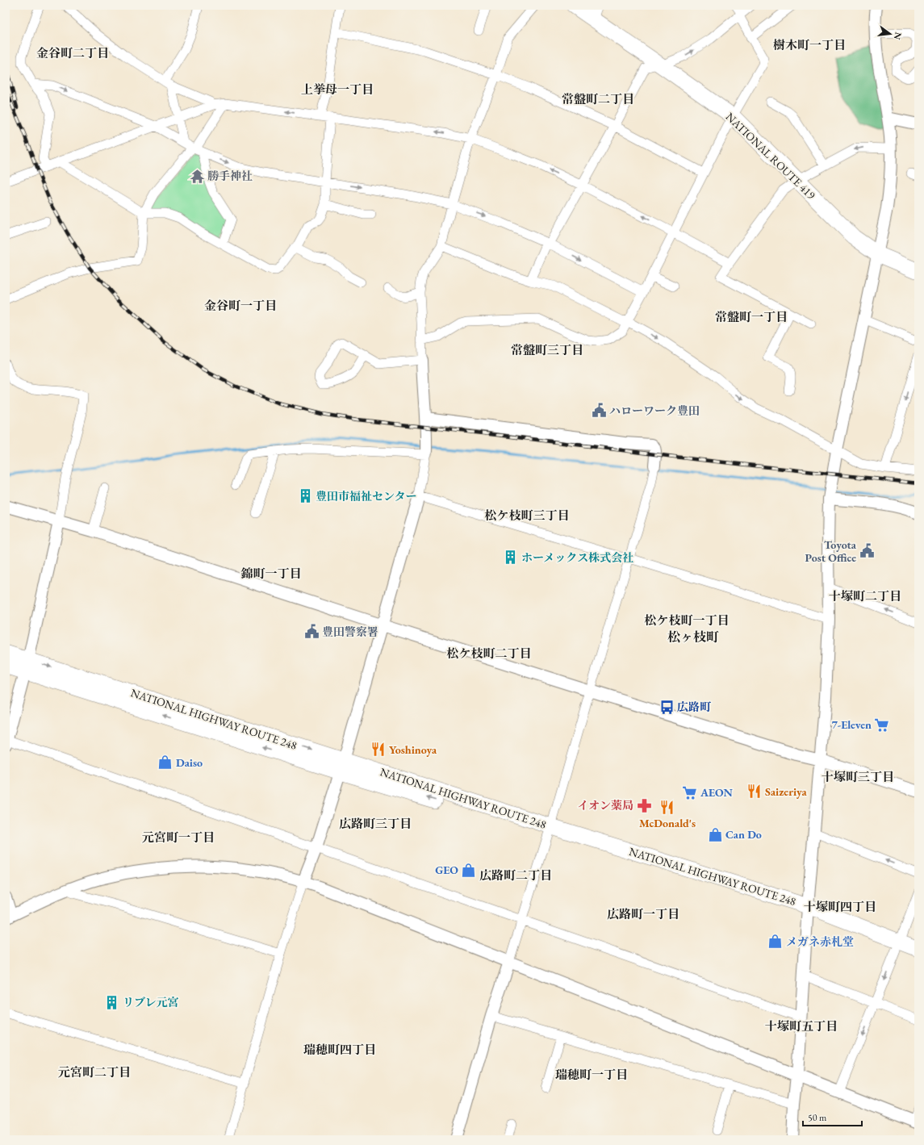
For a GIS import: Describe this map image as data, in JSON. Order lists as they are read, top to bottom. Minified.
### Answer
{"streets":{"highway":["NATIONAL ROUTE 419","NATIONAL HIGHWAY ROUTE 248"]},"districts":["樹木町一丁目","金谷町二丁目","上挙母一丁目","常盤町二丁目","金谷町一丁目","常盤町一丁目","常盤町三丁目","松ケ枝町三丁目","錦町一丁目","十塚町二丁目","松ケ枝町一丁目","松ヶ枝町","松ケ枝町二丁目","十塚町三丁目","広路町三丁目","元宮町一丁目","広路町二丁目","十塚町四丁目","広路町一丁目","十塚町五丁目","瑞穂町四丁目","元宮町二丁目","瑞穂町一丁目"],"places":{"temple":["勝手神社"],"public building":["ハローワーク豊田","Toyota Post Office","豊田警察署"],"building":["豊田市福祉センター","ホーメックス株式会社","リブレ元宮"],"bus stop":["広路町"],"supermarket":["7-Eleven","AEON"],"restaurant":["Yoshinoya","Saizeriya","McDonald's"],"shop":["Daiso","Can Do","GEO","メガネ赤札堂"],"pharmacy":["イオン薬局"]},"scale_bar":"50 m","north":"right"}
